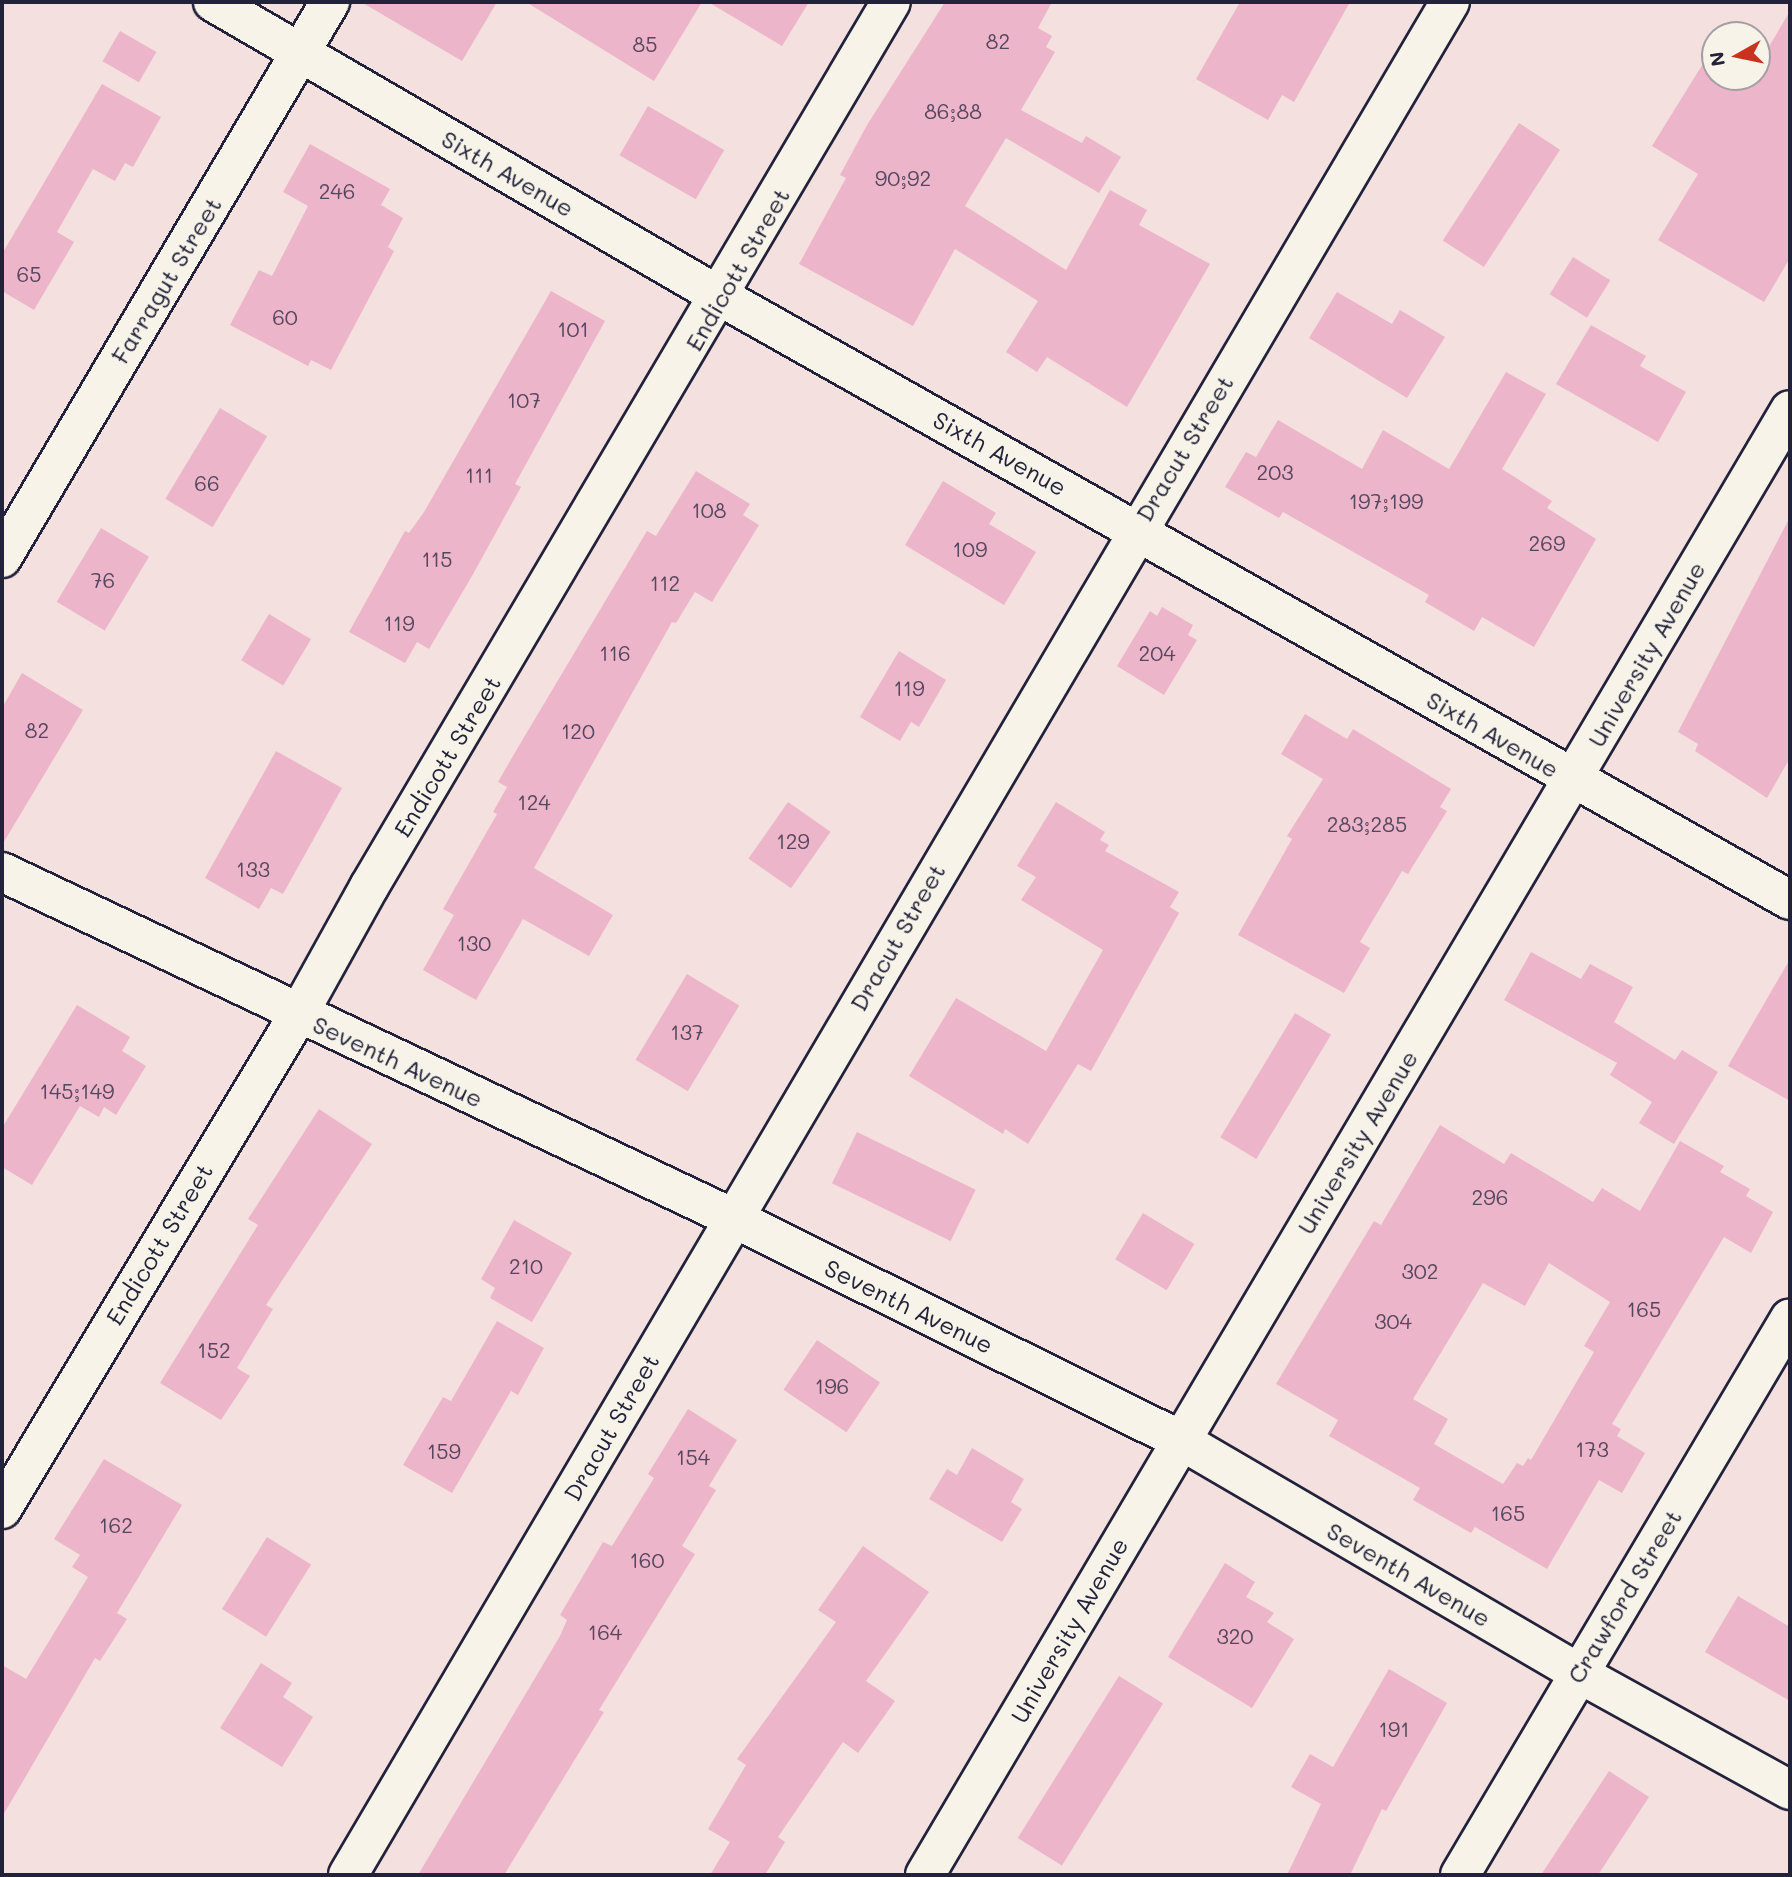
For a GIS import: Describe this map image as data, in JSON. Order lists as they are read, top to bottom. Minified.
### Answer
{"streets":{"street":["Sixth Avenue","Endicott Street","Farragut Street","Dracut Street","University Avenue","Seventh Avenue","Crawford Street"]},"crossings":[["Sixth Avenue","Endicott Street"],["Sixth Avenue","Farragut Street"],["Sixth Avenue","Dracut Street"],["Sixth Avenue","University Avenue"],["Endicott Street","Seventh Avenue"],["Dracut Street","Seventh Avenue"],["University Avenue","Seventh Avenue"],["Seventh Avenue","Crawford Street"]],"house_numbers":["82","85","86;88","90;92","246","65","60","101","107","203","111","66","197;199","108","269","109","115","76","112","119","116","204","119","82","120","124","283;285","129","133","130","137","145;149","296","210","302","165","304","152","196","173","159","154","165","162","160","164","320","191"],"north":"left"}
